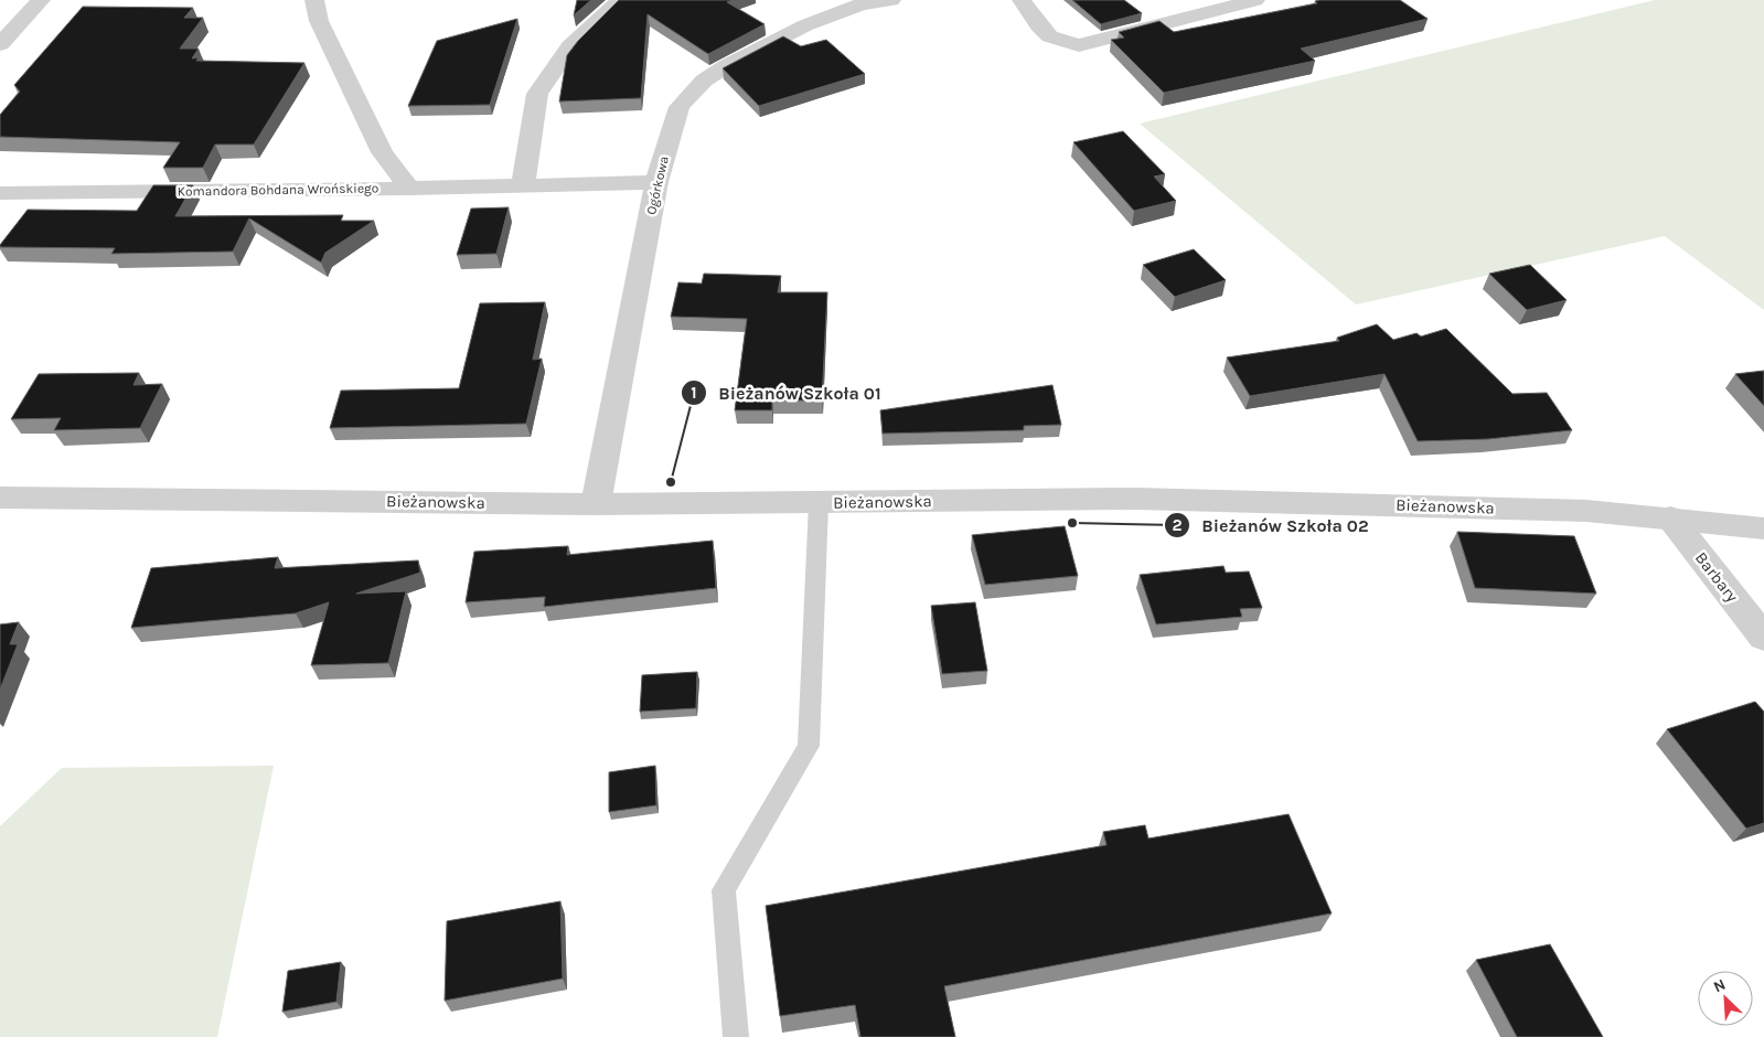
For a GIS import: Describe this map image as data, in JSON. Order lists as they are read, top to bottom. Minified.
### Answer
{"streets":{"street":["Ogórkowa","Komandora Bohdana Wrońskiego","Bieżanowska","Barbary"]},"crossings":[["Ogórkowa","Komandora Bohdana Wrońskiego"],["Ogórkowa","Bieżanowska"],["Bieżanowska","Barbary"]],"places":["Bieżanów Szkoła 01","Bieżanów Szkoła 02"],"north":"top left"}
